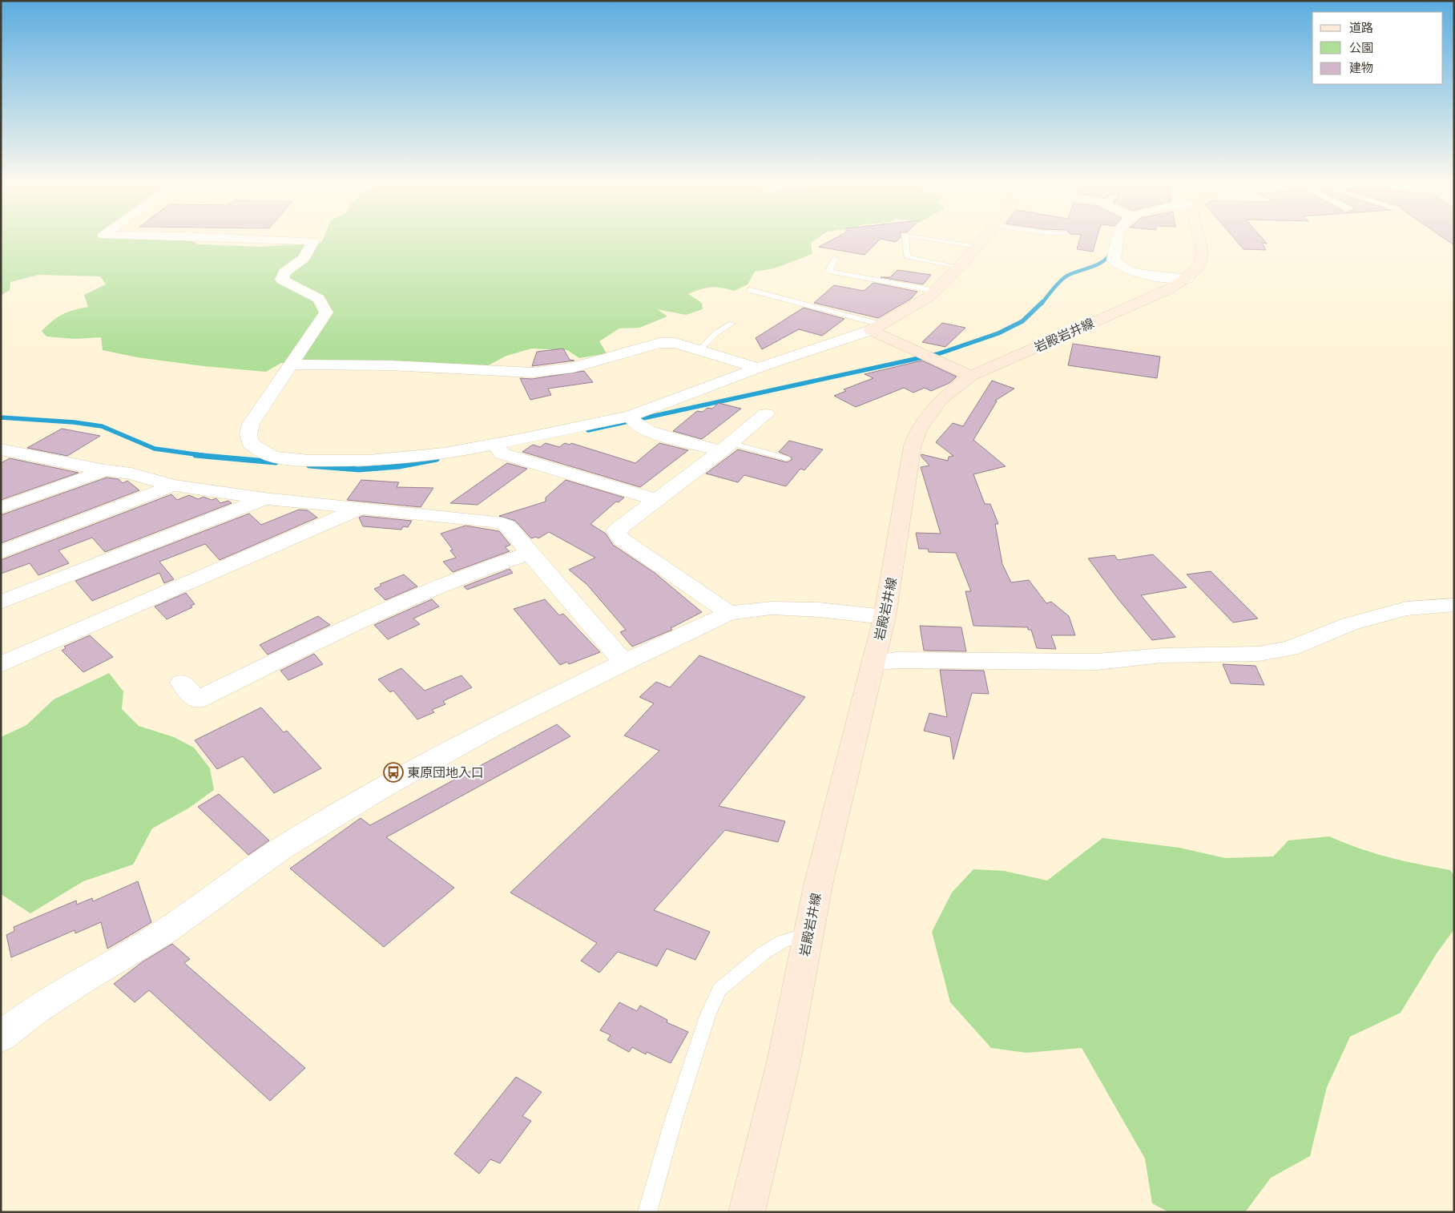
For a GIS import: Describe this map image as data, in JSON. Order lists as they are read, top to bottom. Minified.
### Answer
{"streets":{"main road":["岩殿岩井線"]},"places":{"bus stop":["東原団地入口"]},"legend":["道路","公園","建物"]}
